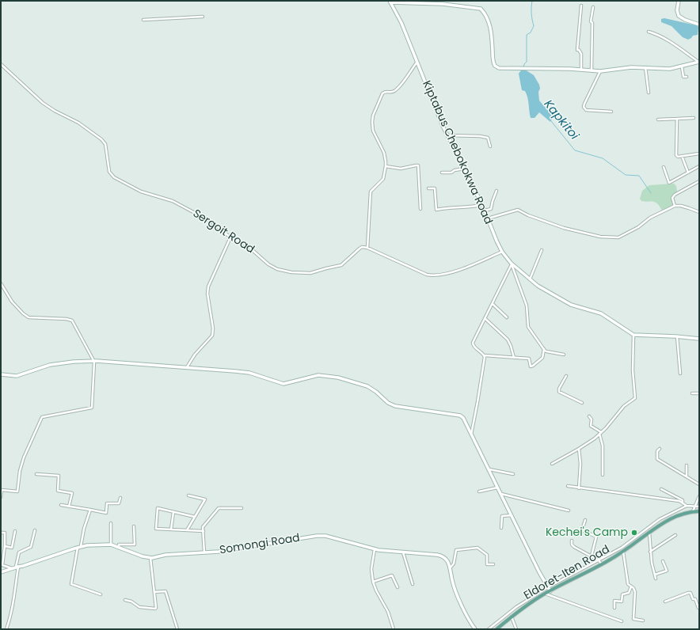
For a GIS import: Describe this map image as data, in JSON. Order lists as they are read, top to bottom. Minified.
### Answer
{"streets":{"main road":["Eldoret-Iten Road"],"street":["Kiptabus Chebokokwa Road","Sergoit Road","Somongi Road"]},"water":["Kapkitoi"],"places":["Kechei's Camp"]}
